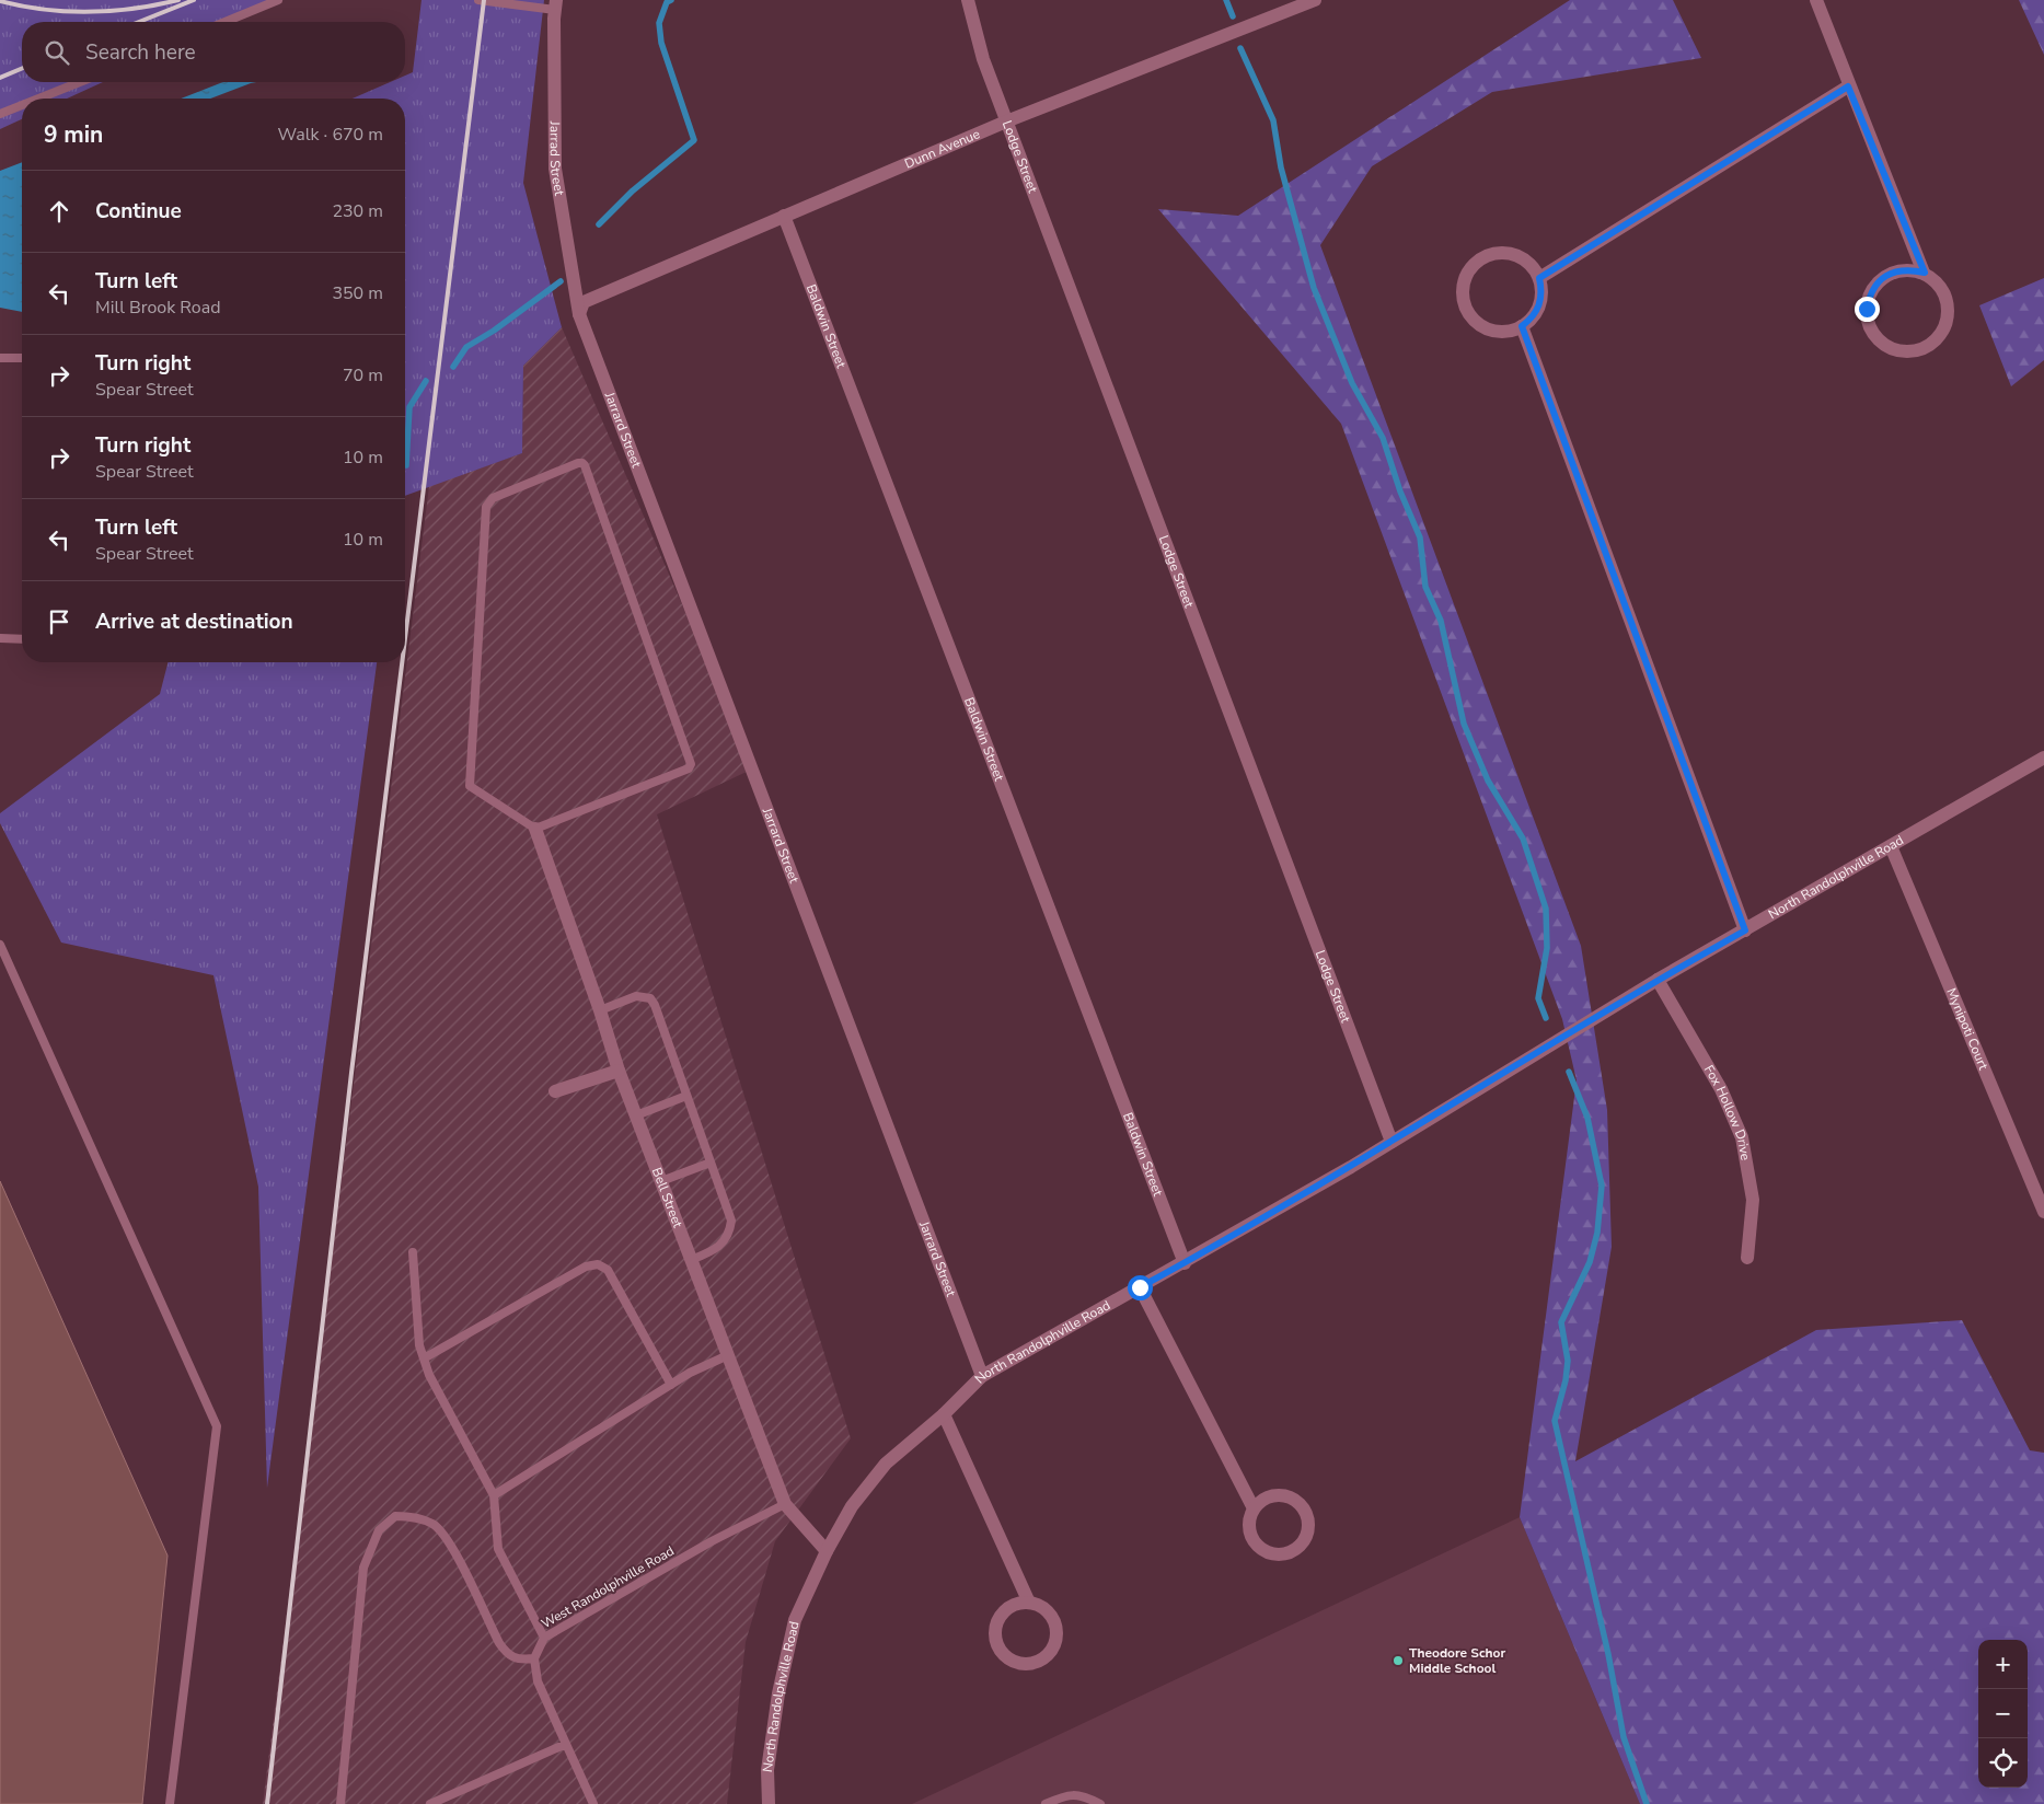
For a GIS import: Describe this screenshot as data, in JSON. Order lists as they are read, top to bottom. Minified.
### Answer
{"streets":{"street":["Dunn Avenue","Lodge Street","Jarrad Street","Baldwin Street","Jarrard Street","North Randolphville Road","Mynipoti Court","Fox Hollow Drive","Bell Street"],"lane":["West Randolphville Road"]},"crossings":[["Dunn Avenue","Lodge Street"],["Dunn Avenue","Jarrad Street"],["Dunn Avenue","Baldwin Street"],["Dunn Avenue","Jarrard Street"],["Lodge Street","North Randolphville Road"],["Jarrad Street","Jarrard Street"],["Baldwin Street","North Randolphville Road"],["Jarrard Street","North Randolphville Road"],["North Randolphville Road","Mynipoti Court"],["North Randolphville Road","Fox Hollow Drive"],["North Randolphville Road","Bell Street"],["Bell Street","West Randolphville Road"]],"places":["Theodore Schor Middle School"],"page":{"search":"Search here","heading":["9 min","Walk · 670 m"],"list":[["Continue","230 m"],["Turn left","Mill Brook Road","350 m"],["Turn right","Spear Street","70 m"],["Turn right","Spear Street","10 m"],["Turn left","Spear Street","10 m"],"Arrive at destination"],"map_buttons":["+","−"]}}
